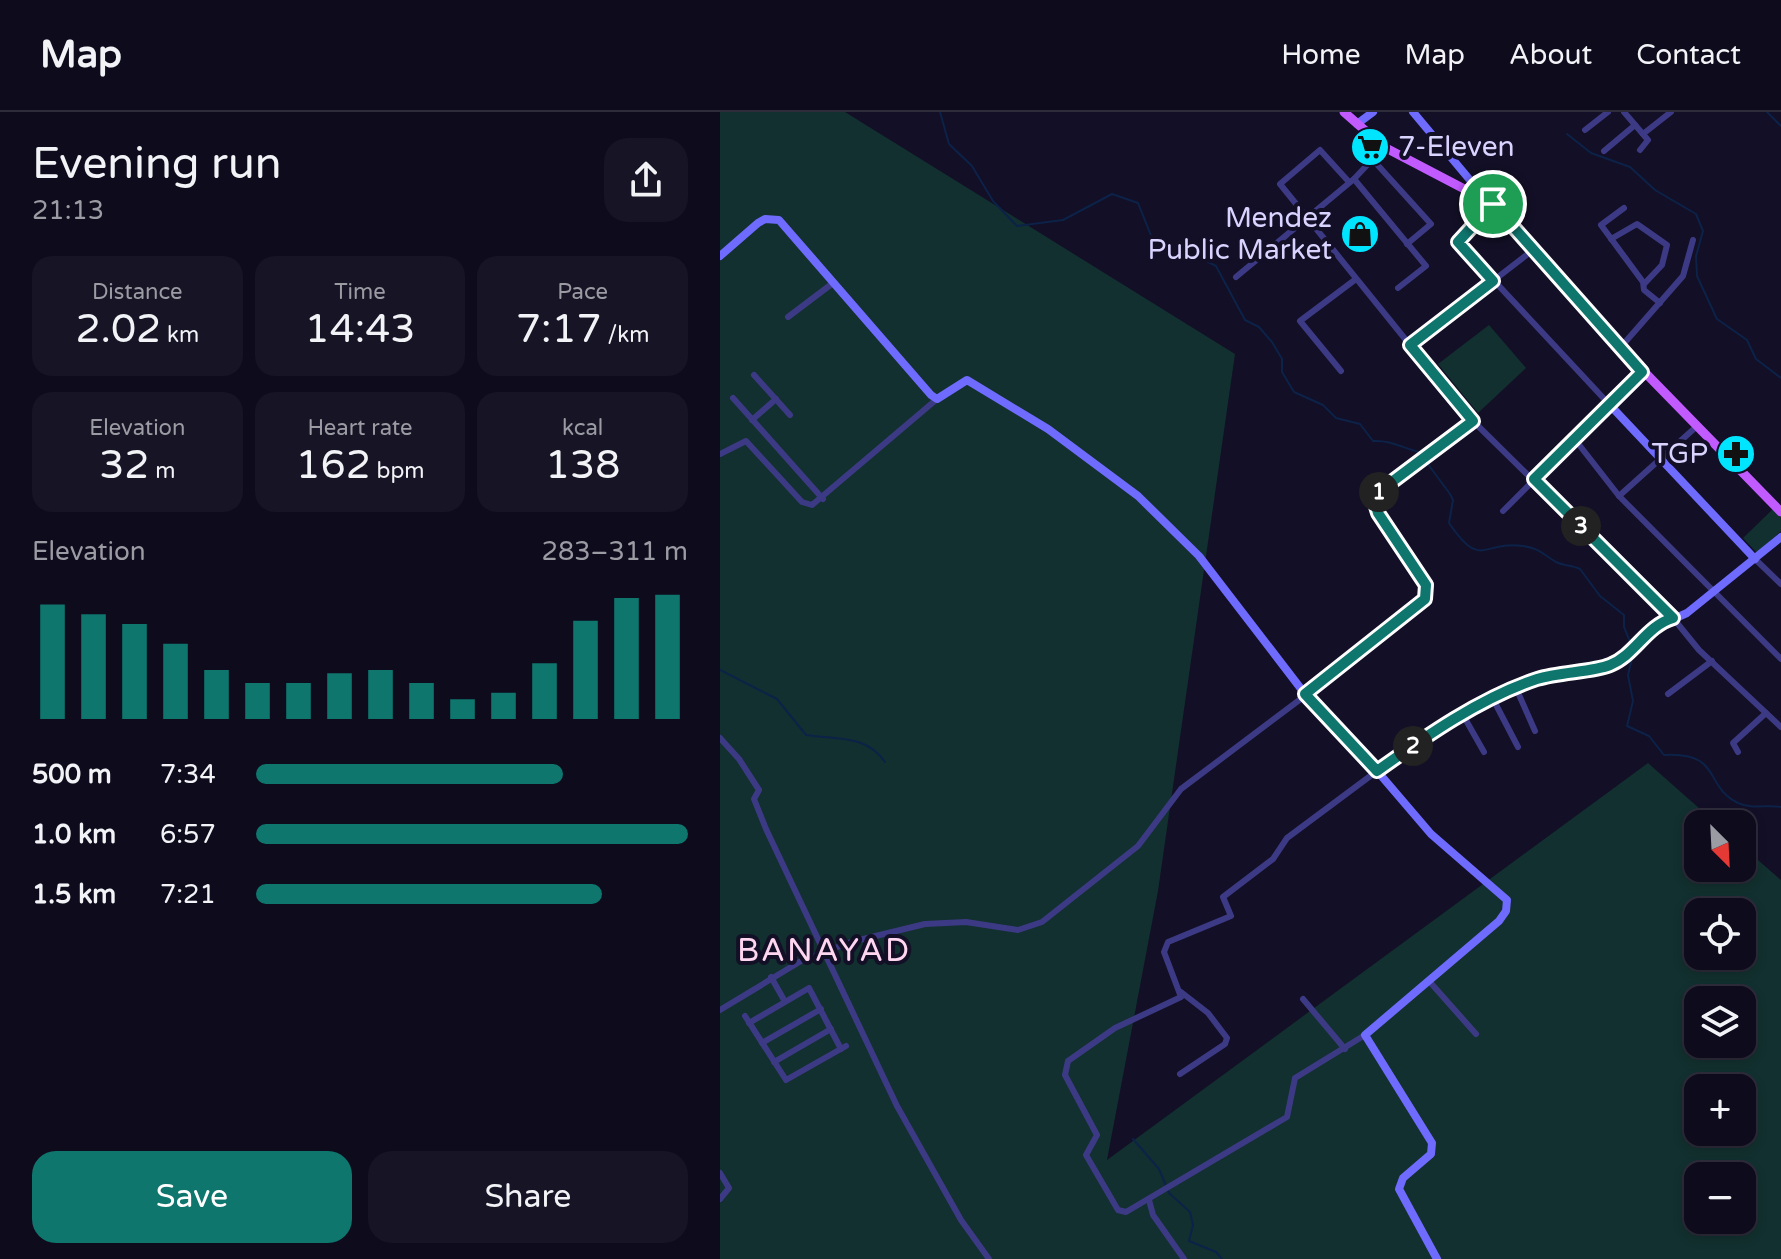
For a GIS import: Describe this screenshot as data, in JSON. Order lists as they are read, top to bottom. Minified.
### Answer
{"districts":["BANAYAD"],"places":{"supermarket":["7-Eleven"],"shop":["Mendez Public Market"],"pharmacy":["TGP"]},"north":"bottom right","page":{"header":"Map","nav":["Home","Map","About","Contact"],"heading":["Evening run","21:13"],"stats":[["Distance","2.02 km"],["Time","14:43"],["Pace","7:17 /km"],["Elevation","32 m"],["Heart rate","162 bpm"],["kcal","138"]],"pins":["1","3","2"],"chart":["Elevation","283–311 m"],"list":[{"name":"500 m","note":"7:34"},{"name":"1.0 km","note":"6:57"},{"name":"1.5 km","note":"7:21"}],"map_buttons":["+","−"],"buttons":["Save","Share"]}}
